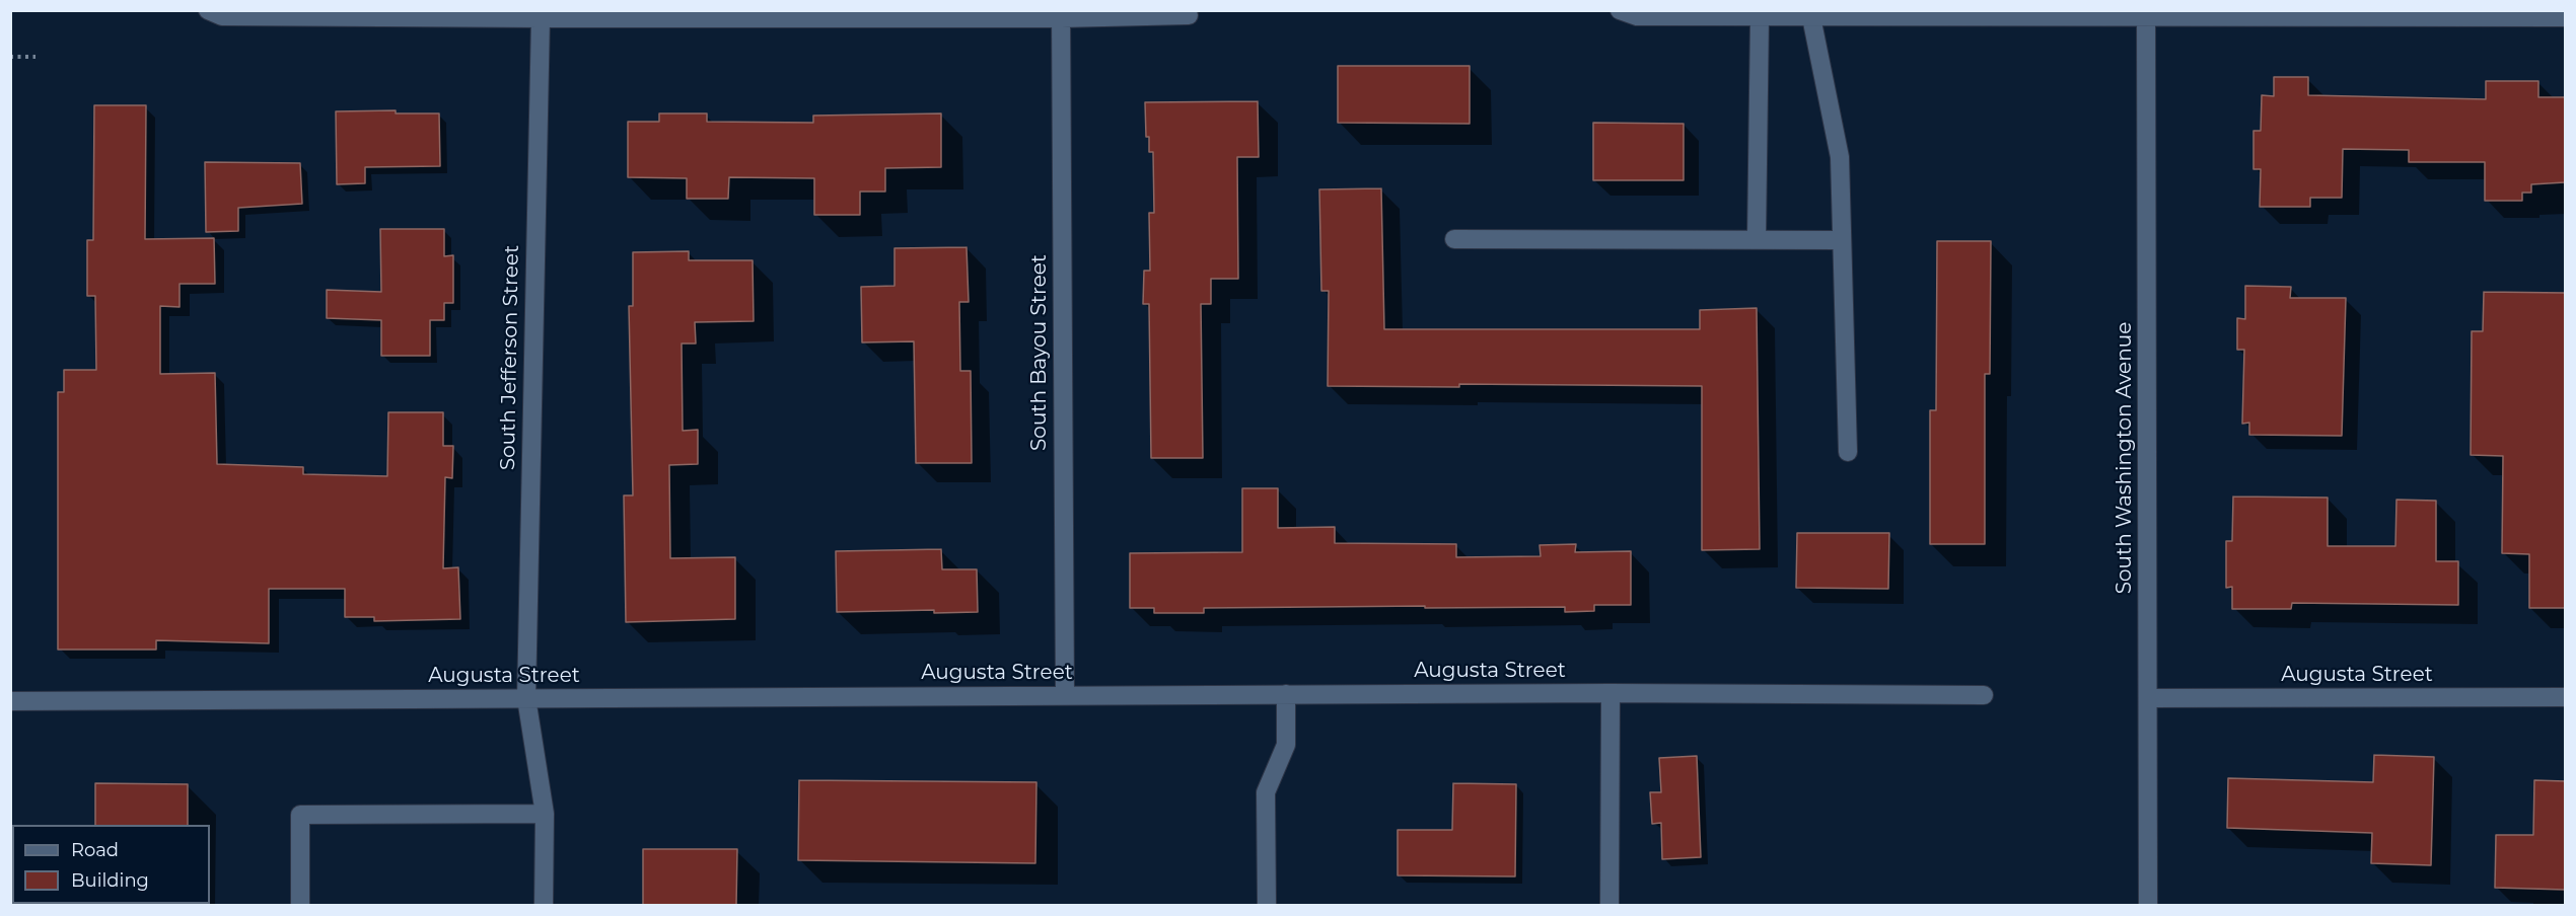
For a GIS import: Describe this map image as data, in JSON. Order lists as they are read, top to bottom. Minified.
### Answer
{"streets":{"street":["South Bayou Street","South Jefferson Street","South Washington Avenue","Augusta Street"]},"crossings":[["South Bayou Street","Augusta Street"],["South Jefferson Street","Augusta Street"],["South Washington Avenue","Augusta Street"]],"legend":["Road","Building"]}
